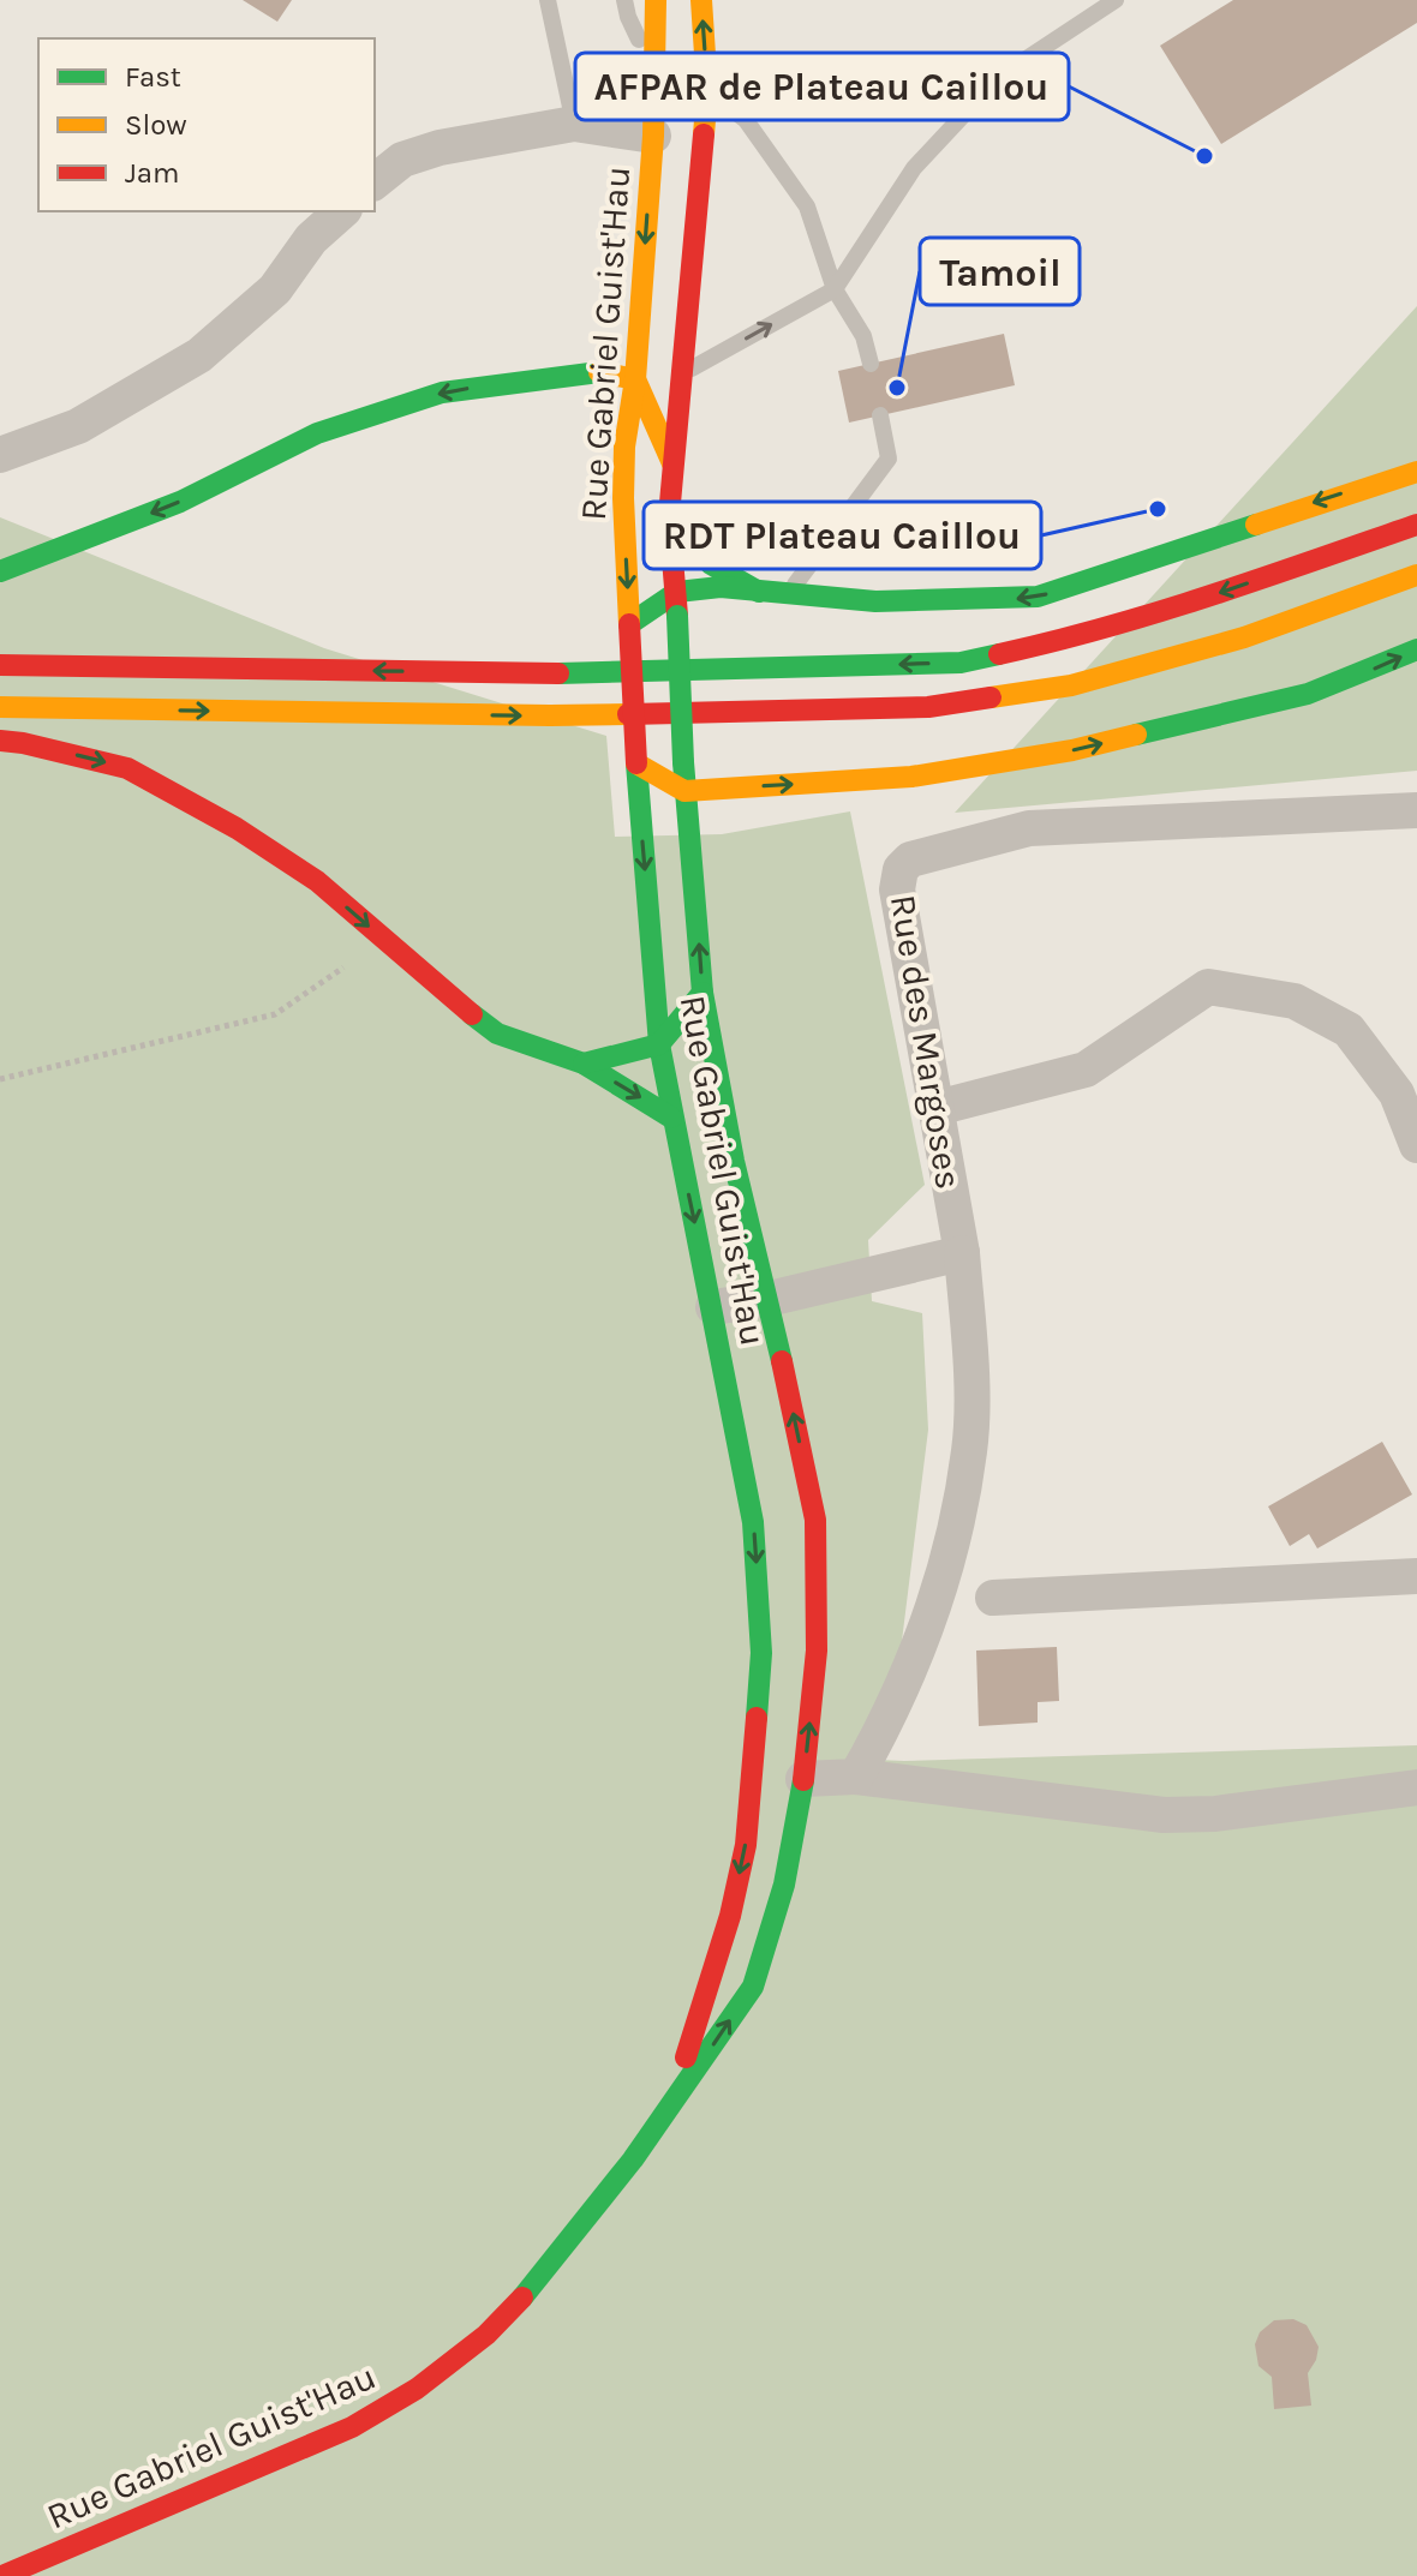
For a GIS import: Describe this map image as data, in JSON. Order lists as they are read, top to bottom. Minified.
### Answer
{"streets":{"main road":["Rue Gabriel Guist'Hau"],"street":["Rue des Margoses"]},"places":["AFPAR de Plateau Caillou","Tamoil","RDT Plateau Caillou"],"legend":["Fast","Slow","Jam"]}
